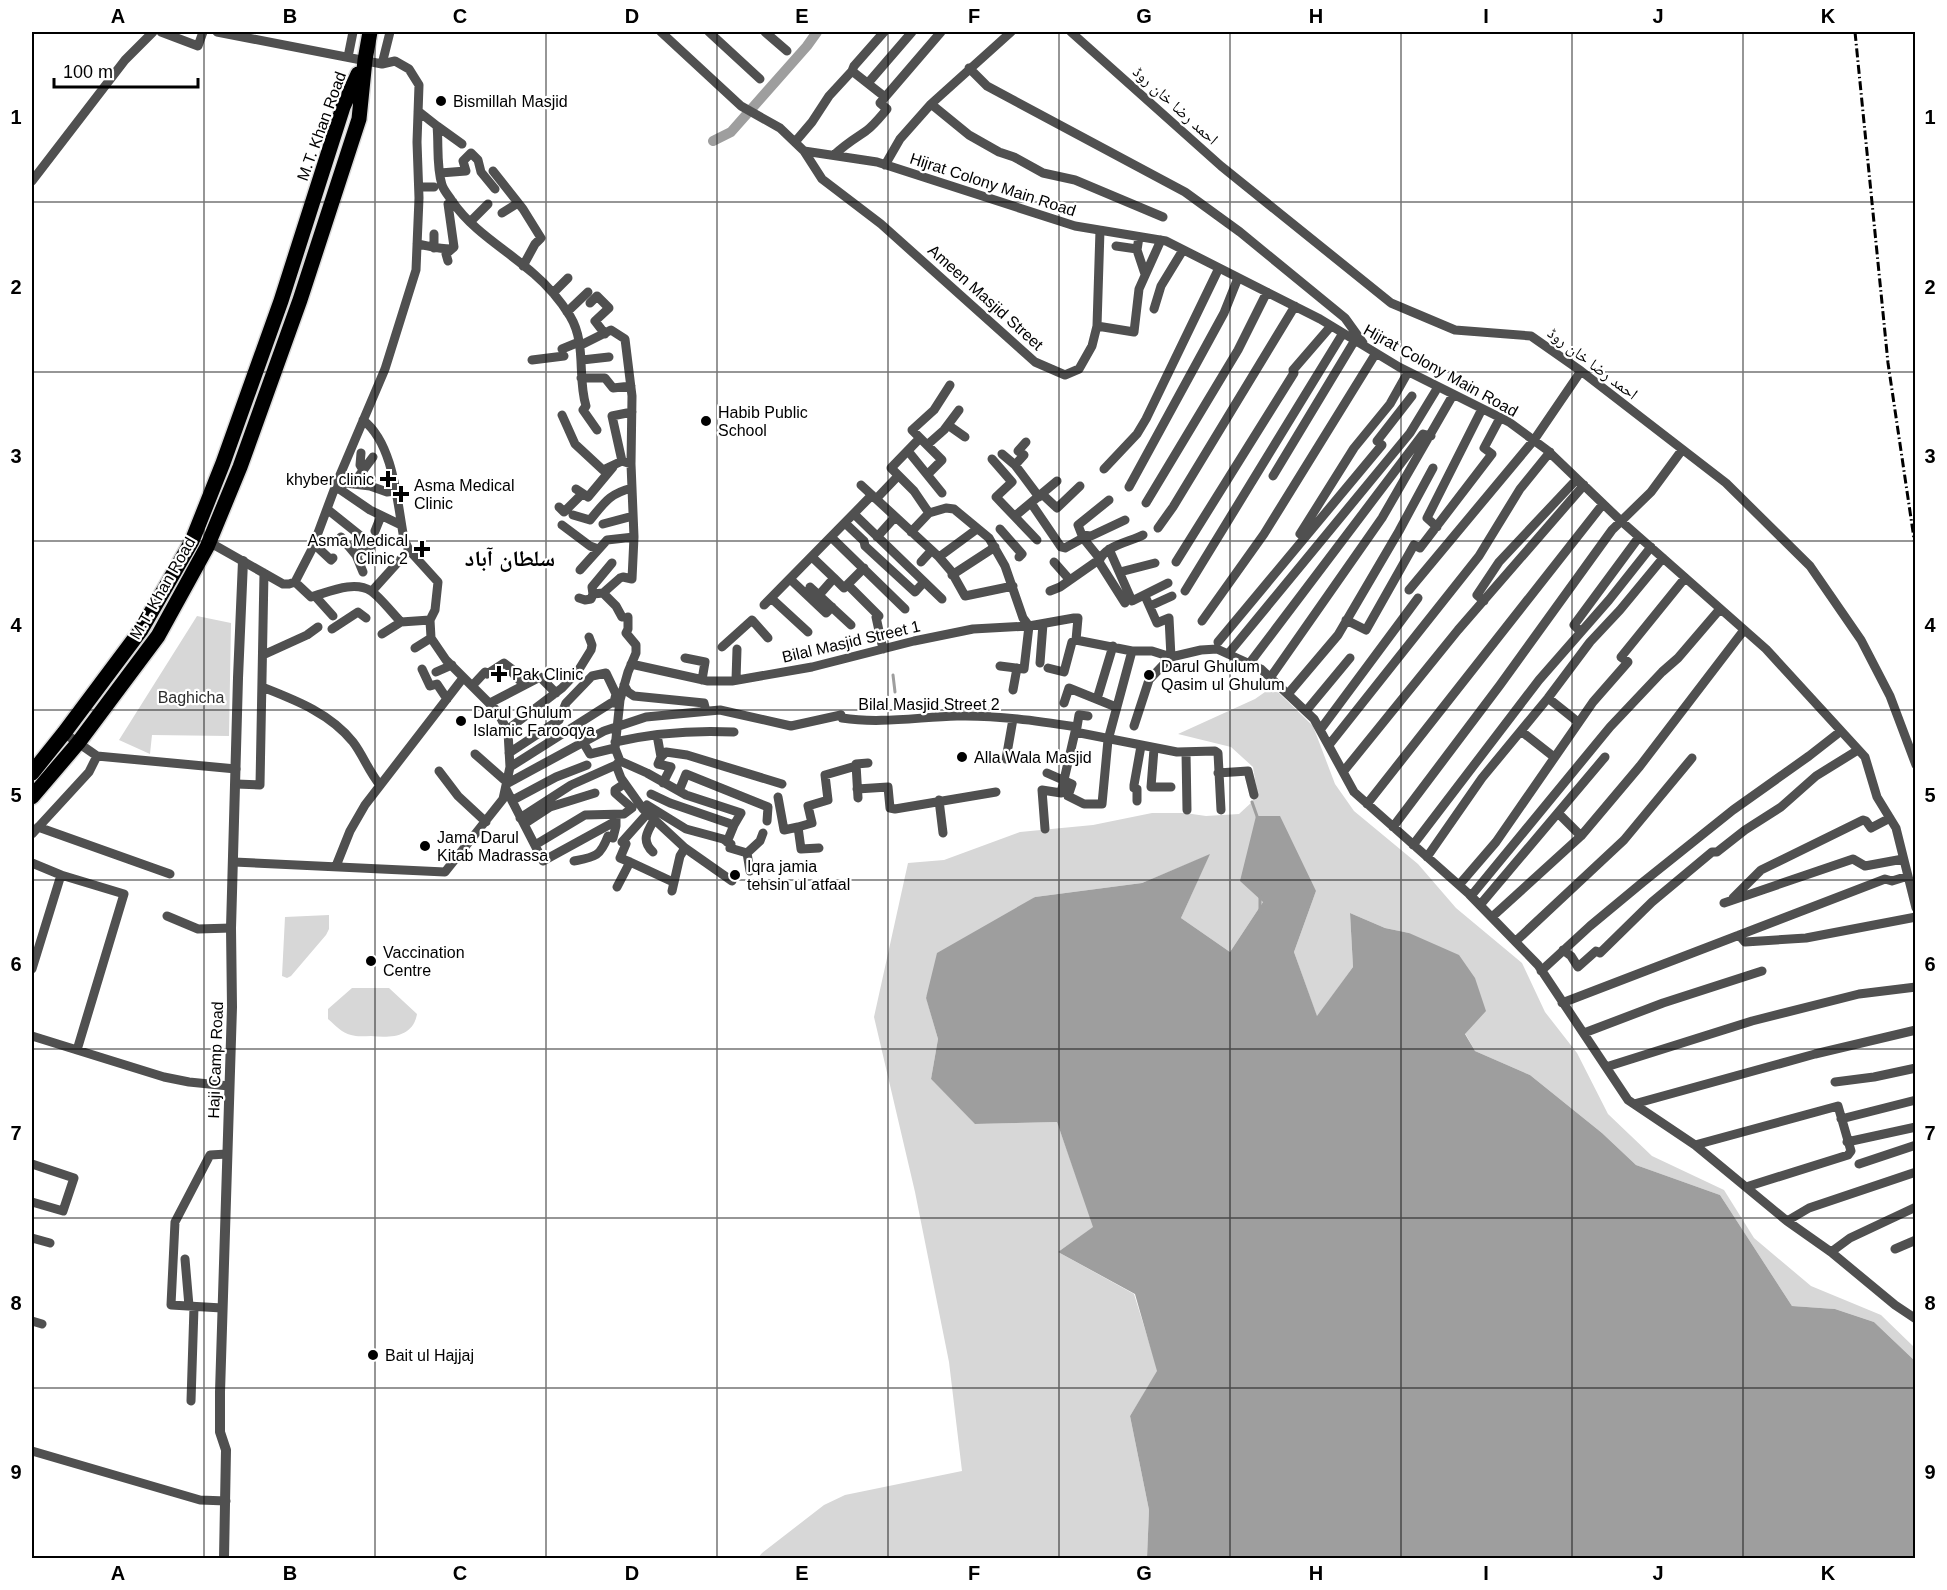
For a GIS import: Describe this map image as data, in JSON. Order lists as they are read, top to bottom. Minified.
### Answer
{"streets":{"highway":["M.T. Khan Road"],"street":["احمد رضا خان روڈ","Hijrat Colony Main Road","Ameen Masjid Street","Bilal Masjid Street 1","Bilal Masjid Street 2","Haji Camp Road"]},"crossings":[["Hijrat Colony Main Road","Ameen Masjid Street"]],"districts":["سلطان آباد"],"parks":["Baghicha"],"places":{"other":["Bismillah Masjid","Habib Public School","Darul Ghulum Qasim ul Ghulum","Darul Ghulum Islamic Farooqya","Alla Wala Masjid","Jama Darul Kitab Madrassa","Iqra jamia tehsin ul atfaal","Vaccination Centre","Bait ul Hajjaj"],"health":["khyber clinic","Asma Medical Clinic","Asma Medical Clinic 2","Pak Clinic"]},"scale_bar":"100 m","grid":{"columns":["A","B","C","D","E","F","G","H","I","J","K"],"rows":["1","2","3","4","5","6","7","8","9"]}}
